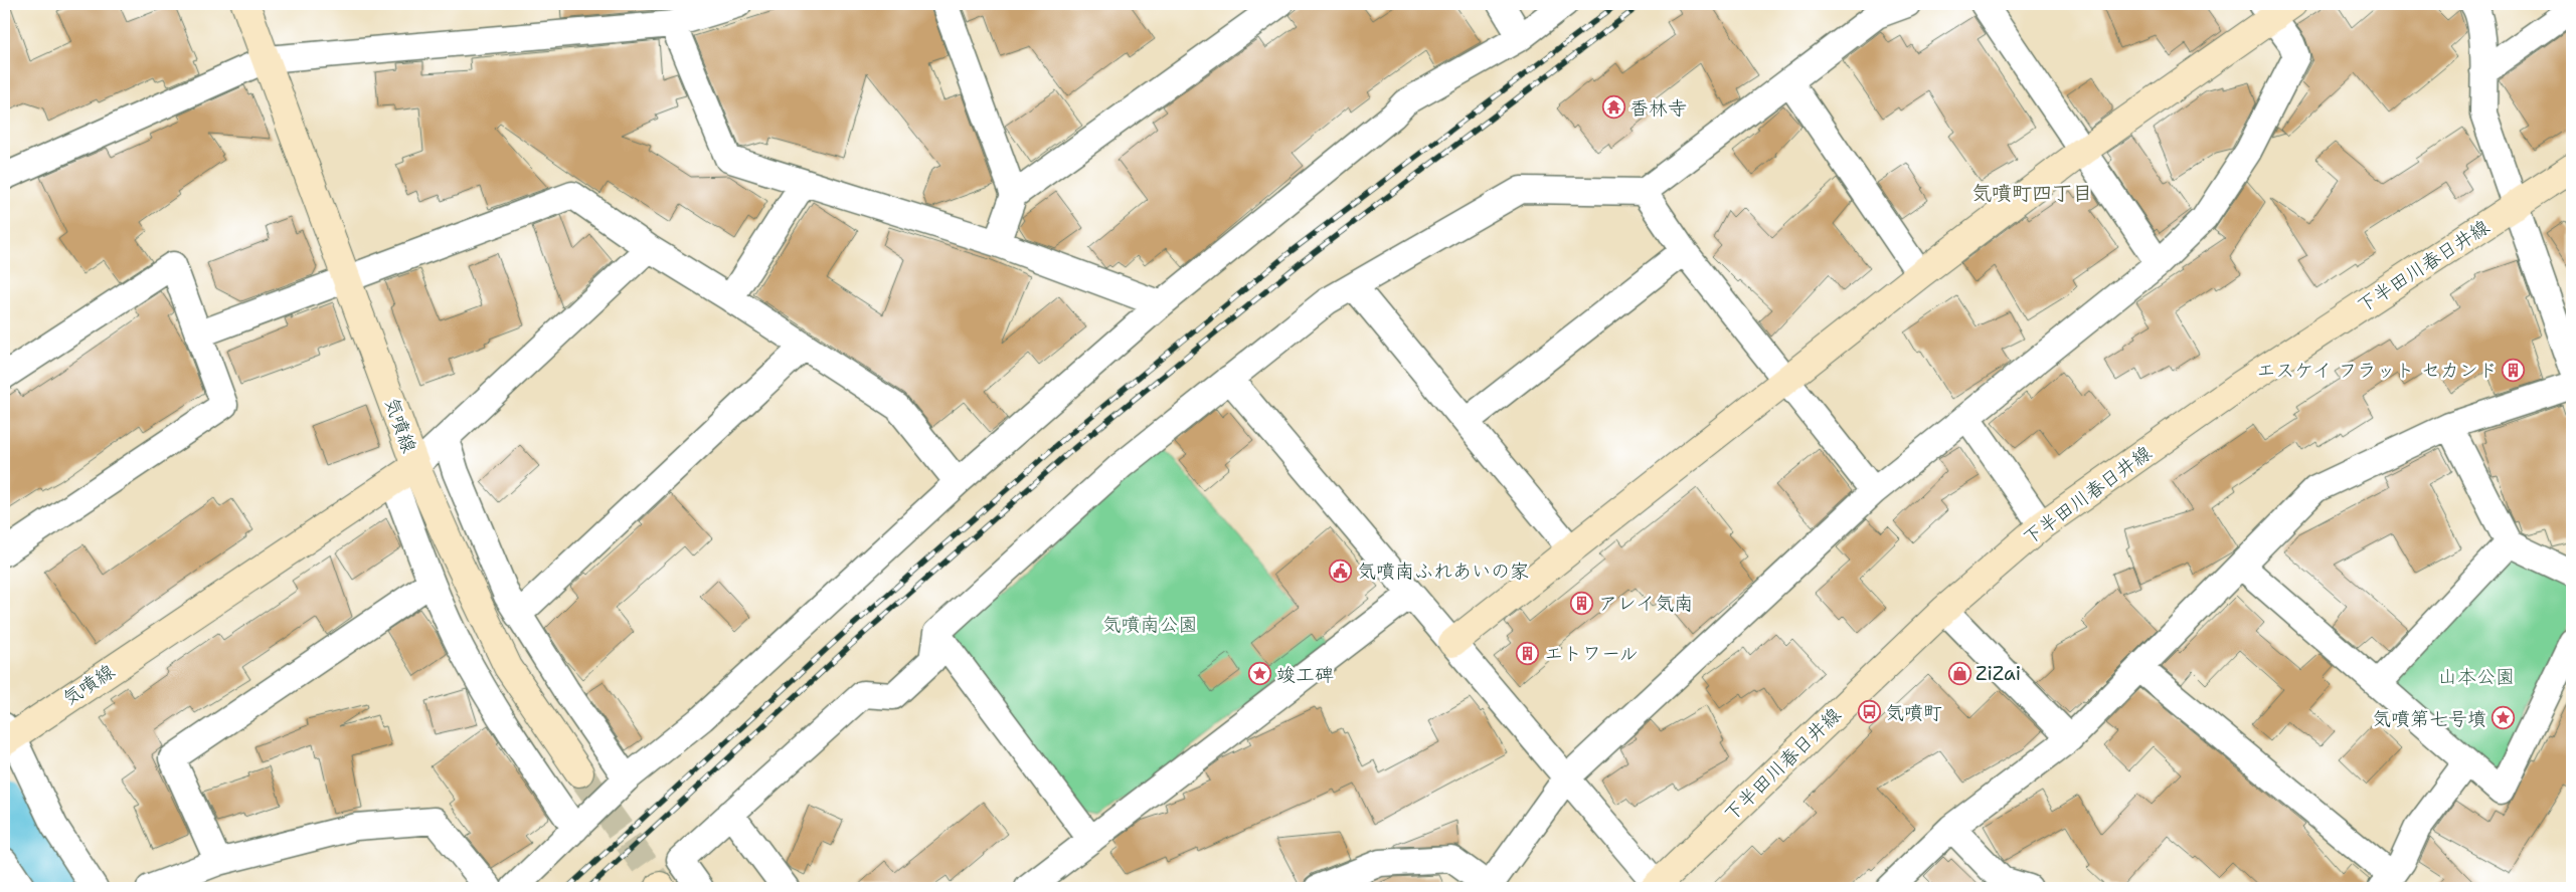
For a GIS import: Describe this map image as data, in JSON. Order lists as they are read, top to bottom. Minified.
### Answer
{"streets":{"street":["下半田川春日井線","気噴線"]},"districts":["気噴町四丁目"],"parks":["気噴南公園","山本公園"],"places":{"temple":["香林寺"],"building":["エスケイ フラット セカンド","アレイ気南","エトワール"],"public building":["気噴南ふれあいの家"],"shop":["ZiZai"],"place":["竣工碑","気噴第七号墳"],"bus stop":["気噴町"]}}
